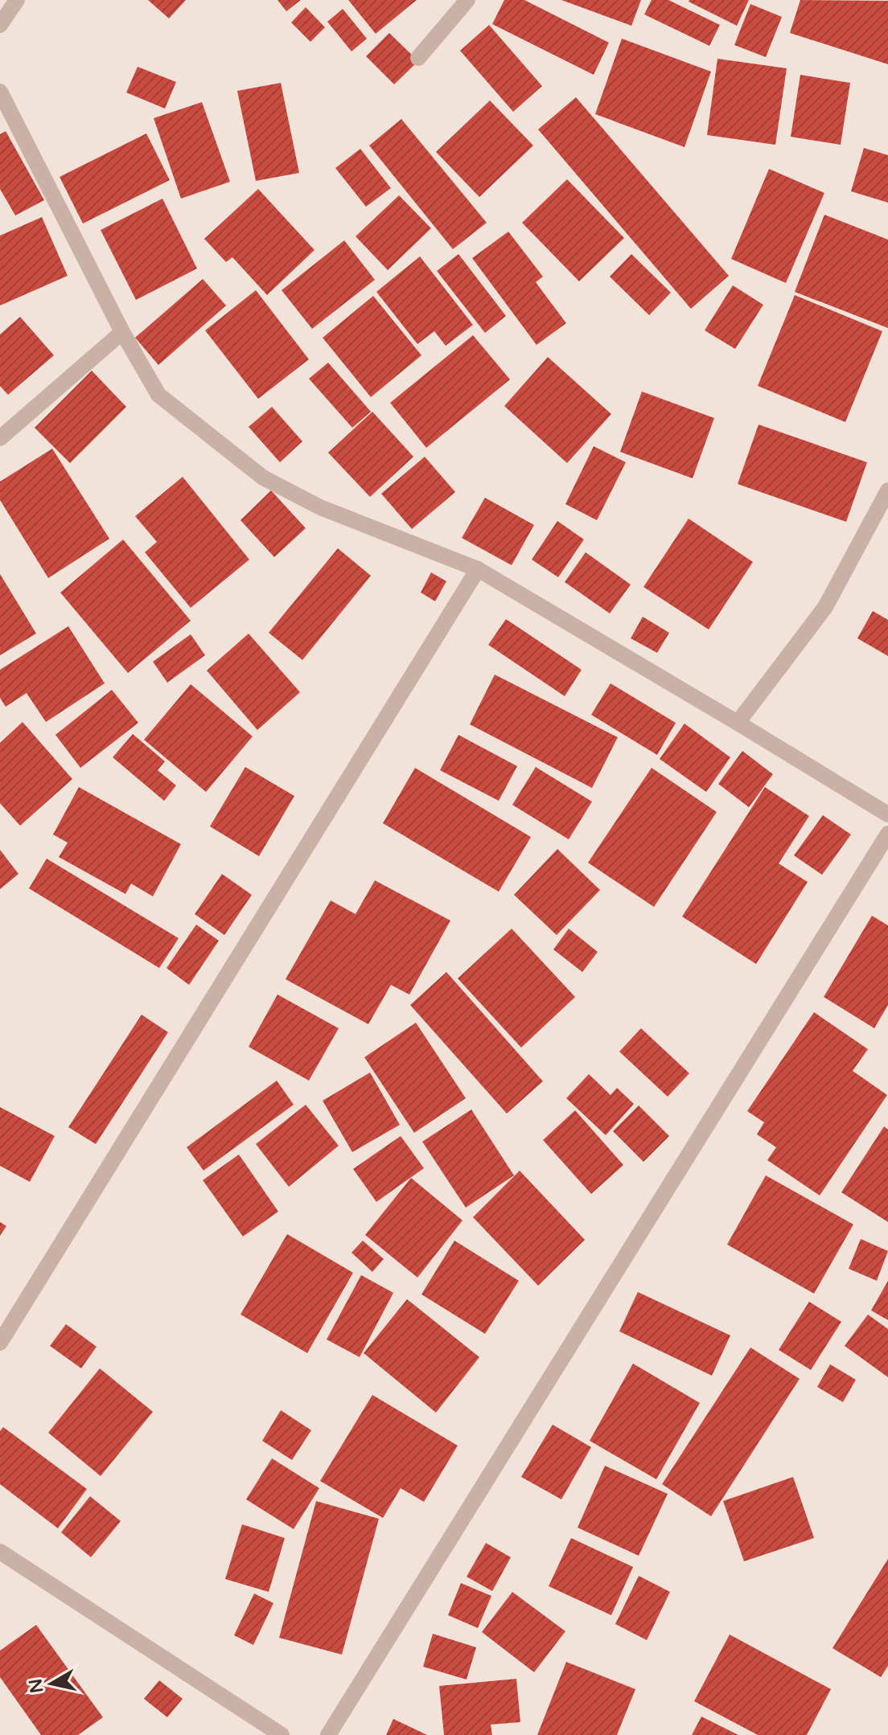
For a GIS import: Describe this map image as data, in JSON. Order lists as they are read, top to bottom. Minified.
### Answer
{"north":"left"}
